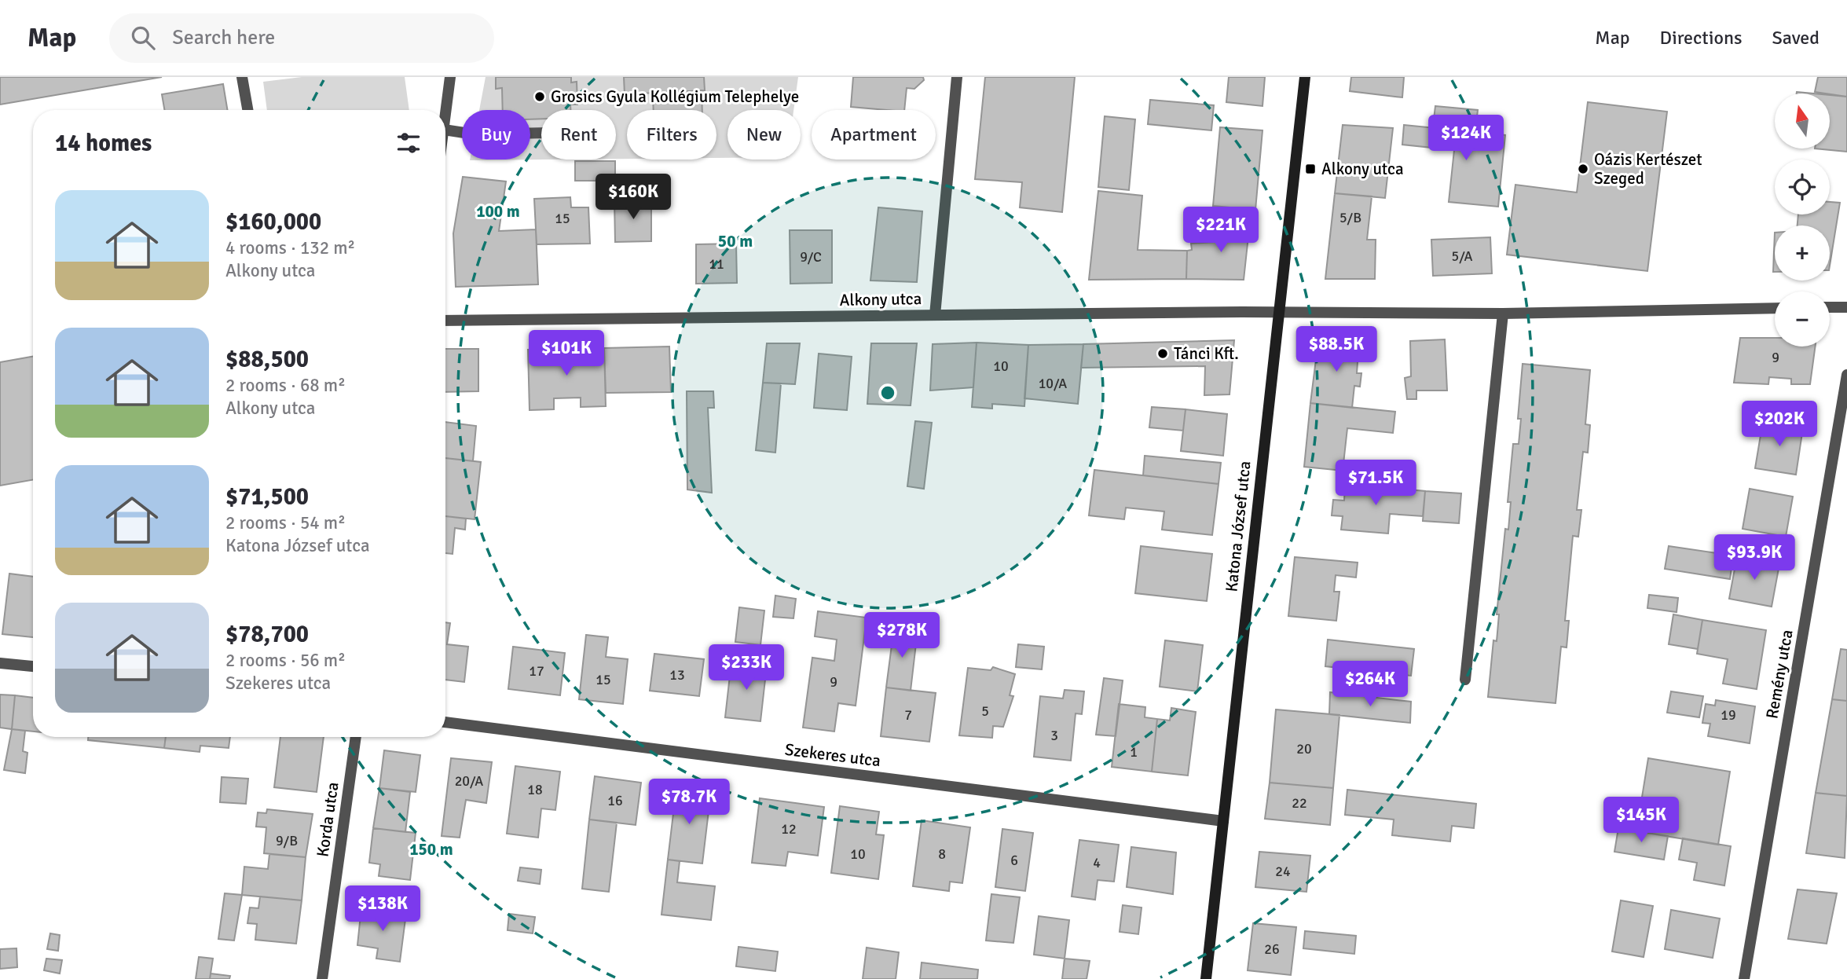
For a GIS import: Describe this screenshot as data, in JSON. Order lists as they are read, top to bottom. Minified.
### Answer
{"streets":{"street":["Alkony utca","Katona József utca","Remény utca","Szekeres utca","Korda utca"]},"crossings":[["Alkony utca","Katona József utca"],["Katona József utca","Szekeres utca"]],"places":{"other":["Grosics Gyula Kollégium Telephelye","Oázis Kertészet Szeged","Tánci Kft."],"transit":["Alkony utca"]},"house_numbers":["5/B","15","5/A","9/C","11","9","10","10/A","17","13","15","9","5","7","19","3","20","1","20/A","18","16","22","12","9/B","10","8","6","4","24","26"],"north":"top","page":{"header":"Map","search":"Search here","nav":["Map","Directions","Saved"],"map_buttons":["+","−"],"chip":["Buy","Rent","Filters","New","Apartment"],"heading":"14 homes","price":["$124K","$160K","$221K","$88.5K","$101K","$202K","$71.5K","$93.9K","$278K","$233K","$264K","$78.7K","$145K","$138K"],"list":[{"name":"$160,000","note":"4 rooms · 132 m² · Alkony utca"},{"name":"$88,500","note":"2 rooms · 68 m² · Alkony utca"},{"name":"$71,500","note":"2 rooms · 54 m² · Katona József utca"},{"name":"$78,700","note":"2 rooms · 56 m² · Szekeres utca"}]},"rings":["100 m","50 m","150 m"]}
